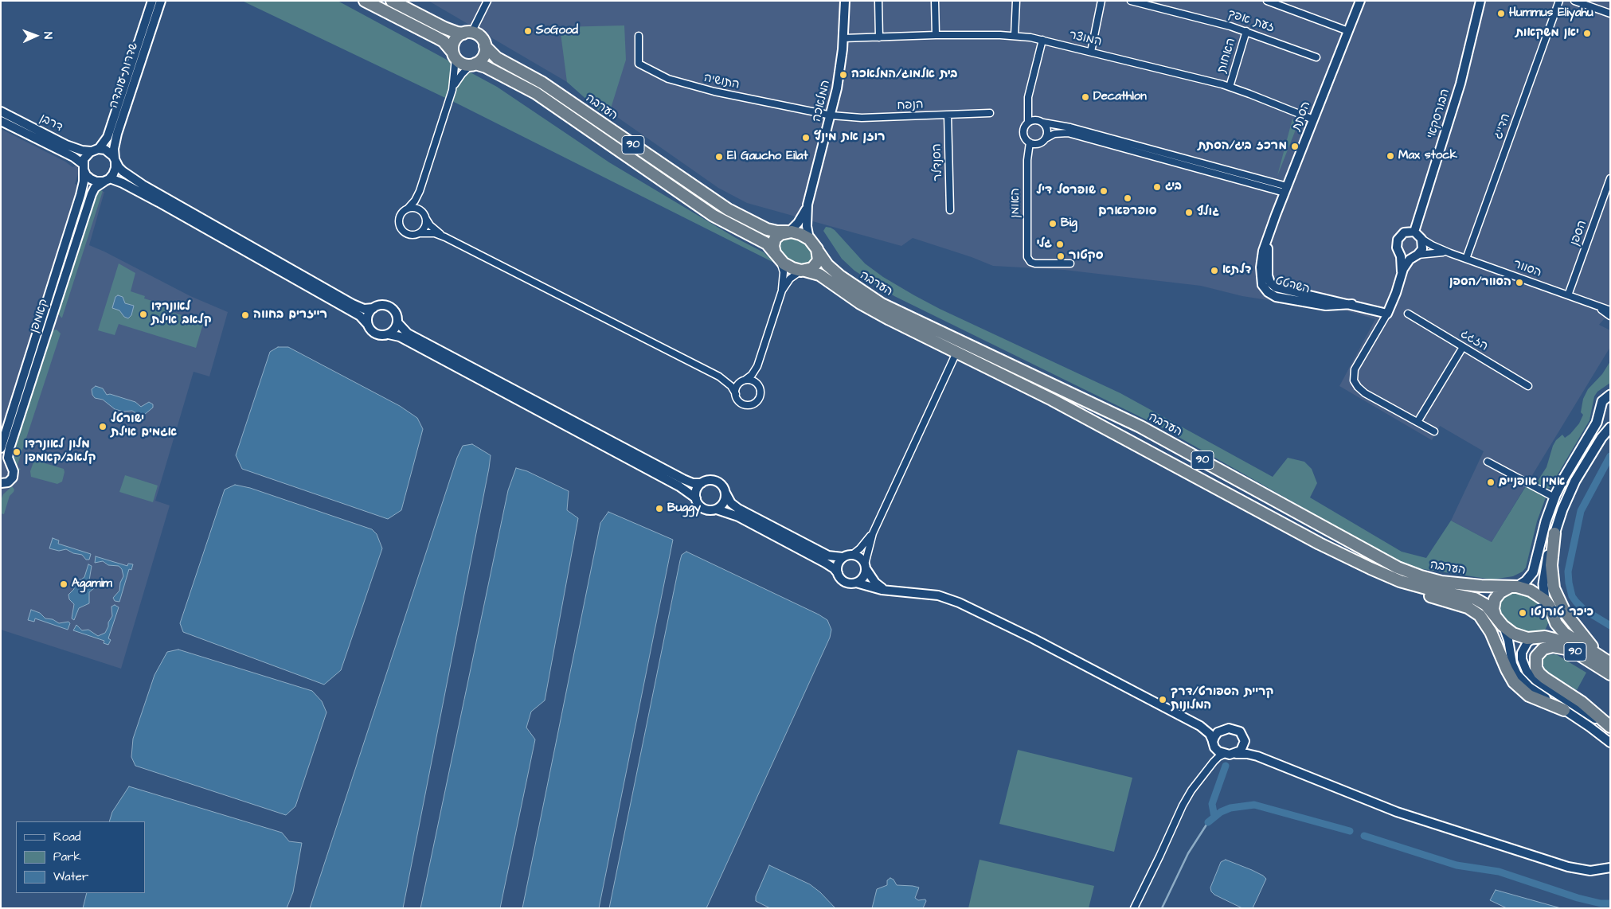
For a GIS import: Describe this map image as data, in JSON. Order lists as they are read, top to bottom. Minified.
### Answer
{"streets":{"highway":["הערבה","90"],"street":["זעת אפך","המוצר","האחות","שדרות עובדה","התושיה","המלאכה","הנפח","הבורסקאי","הסתת","דרבן","הדייג","הסנדלר","האומן","הספן","הסוור","השרטט","קאמפן","הזגג"]},"crossings":[["זעת אפך","האחות"],["המוצר","האחות"],["המוצר","המלאכה"],["המוצר","הסתת"],["שדרות עובדה","דרבן"],["שדרות עובדה","קאמפן"],["התושיה","המלאכה"],["התושיה","הנפח"],["המלאכה","הנפח"],["המלאכה","הערבה"],["המלאכה","90"],["הנפח","הסנדלר"],["הערבה","90"],["הבורסקאי","הסוור"],["הסתת","השרטט"],["דרבן","קאמפן"],["הדייג","הסוור"],["הספן","הסוור"]],"places":["Hummus Eliyahu","SoGood","יאן משקאות","בית אלמוג/המלאכה","Decathlon","רוזן את מינץ","מרכז ביג/הסתת","Max stock","El Gaucho Eilat","ביג","שופרסל דיל","סופרפארם","גולף","Big","גלי","סקטור","דלתא","הסוור/הספן","לאונרדו קלאב אילת","רייזרים בחווה","ישורטל אגמים אילת","מלון לאונרדו קלאב/קאמפן","אמין אופניים","Buggy","Agamim","כיכר טורנטו","קריית הספורט/דרך המלונות"],"legend":["Road","Park","Water"],"north":"right"}
